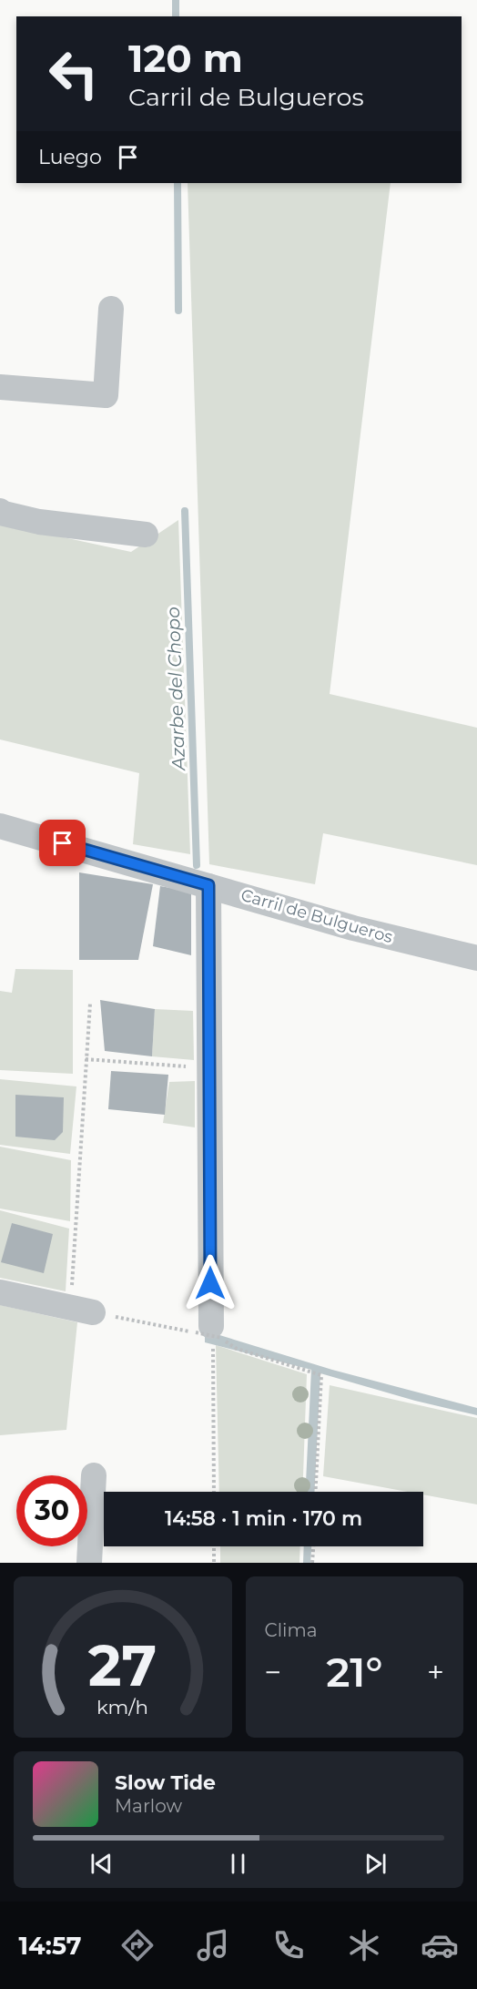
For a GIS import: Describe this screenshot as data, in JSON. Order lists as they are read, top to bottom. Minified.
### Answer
{"streets":{"street":["Carril de Bulgueros"]},"water":["Azarbe del Chopo"],"page":{"turn":["120 m","Carril de Bulgueros"],"then":"Luego","limit":"30","trip":"14:58 · 1 min · 170 m","tile":"Clima","heat":["−","21°","+"],"song":["Slow Tide","Marlow"],"tabs":"14:57","gauge":["27","km/h"]}}
